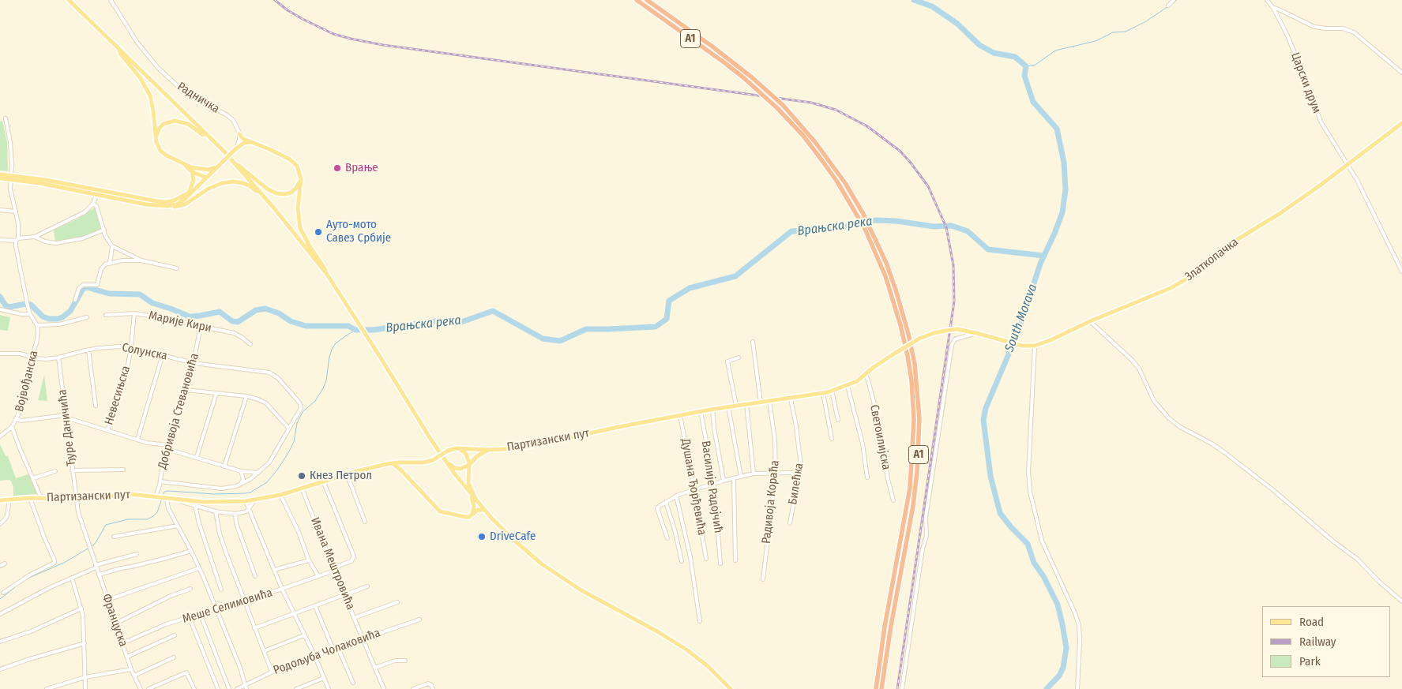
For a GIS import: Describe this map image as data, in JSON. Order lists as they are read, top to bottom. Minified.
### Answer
{"streets":{"highway":["A1"],"main road":["Златкопачка","Партизански пут"],"street":["Царски друм","Радничка","Марије Кири","Солунска","Војвођанска","Невесињска","Добривоја Стевановића","Ђуре Даничића","Светоилијска","Билећка","Душана Ђорђевића","Василије Радојчић","Радивоја Кораћа","Ивана Мештровића","Меше Селимовића","Француска","Родољуба Чолаковића"]},"crossings":[["Царски друм","Златкопачка"],["Златкопачка","Партизански пут"],["Марије Кири","Невесињска"],["Марије Кири","Добривоја Стевановића"],["Солунска","Војвођанска"],["Солунска","Невесињска"],["Солунска","Добривоја Стевановића"],["Солунска","Ђуре Даничића"],["Војвођанска","Партизански пут"],["Добривоја Стевановића","Партизански пут"],["Ђуре Даничића","Партизански пут"],["Ђуре Даничића","Француска"],["Светоилијска","Партизански пут"],["Партизански пут","Билећка"],["Партизански пут","Душана Ђорђевића"],["Партизански пут","Василије Радојчић"],["Партизански пут","Радивоја Кораћа"],["Партизански пут","Ивана Мештровића"],["Партизански пут","Меше Селимовића"],["Партизански пут","Француска"],["Ивана Мештровића","Меше Селимовића"],["Ивана Мештровића","Родољуба Чолаковића"],["Меше Селимовића","Француска"]],"water":["Врањска река","South Morava"],"places":["Врање","Ауто-мото Савез Србије","Кнез Петрол","DriveCafe"],"legend":["Road","Railway","Park"]}
